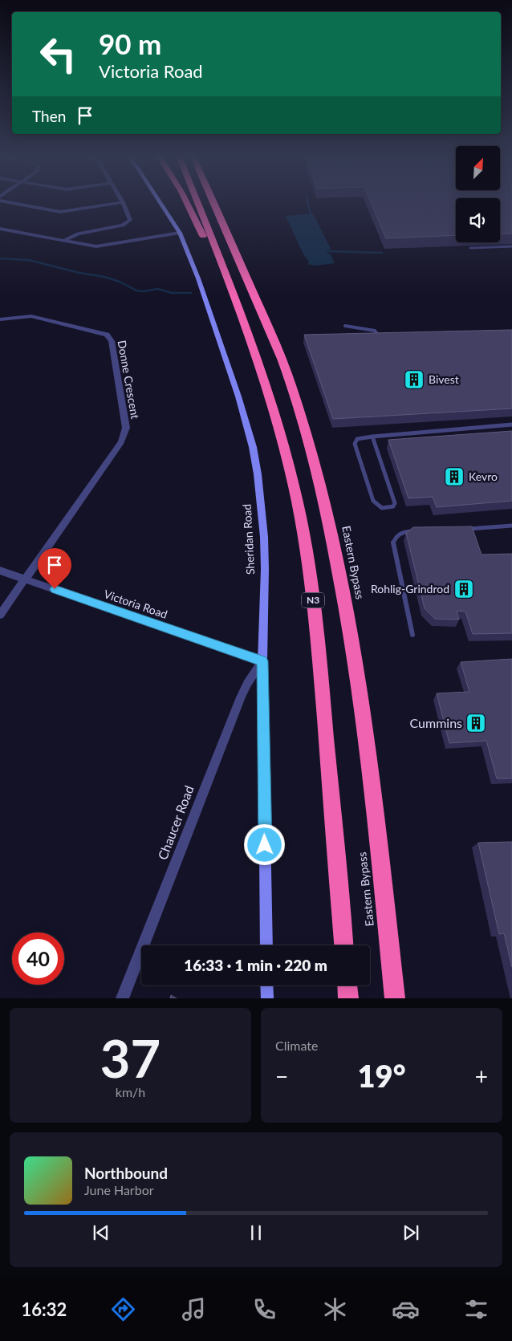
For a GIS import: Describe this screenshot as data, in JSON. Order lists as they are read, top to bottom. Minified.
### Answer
{"streets":{"highway":["Eastern Bypass","N3"],"street":["Donne Crescent","Sheridan Road","Victoria Road","Chaucer Road"]},"crossings":[["Donne Crescent","Victoria Road"],["Sheridan Road","Victoria Road"],["Sheridan Road","Chaucer Road"],["Victoria Road","Chaucer Road"]],"places":{"building":["Bivest","Kevro","Rohlig-Grindrod","Cummins"]},"north":"top right","page":{"turn":["90 m","Victoria Road"],"then":"Then","limit":"40","trip":"16:33 · 1 min · 220 m","tile":[["37","km/h"],"Climate"],"heat":["−","19°","+"],"song":["Northbound","June Harbor"],"tabs":"16:32"}}
